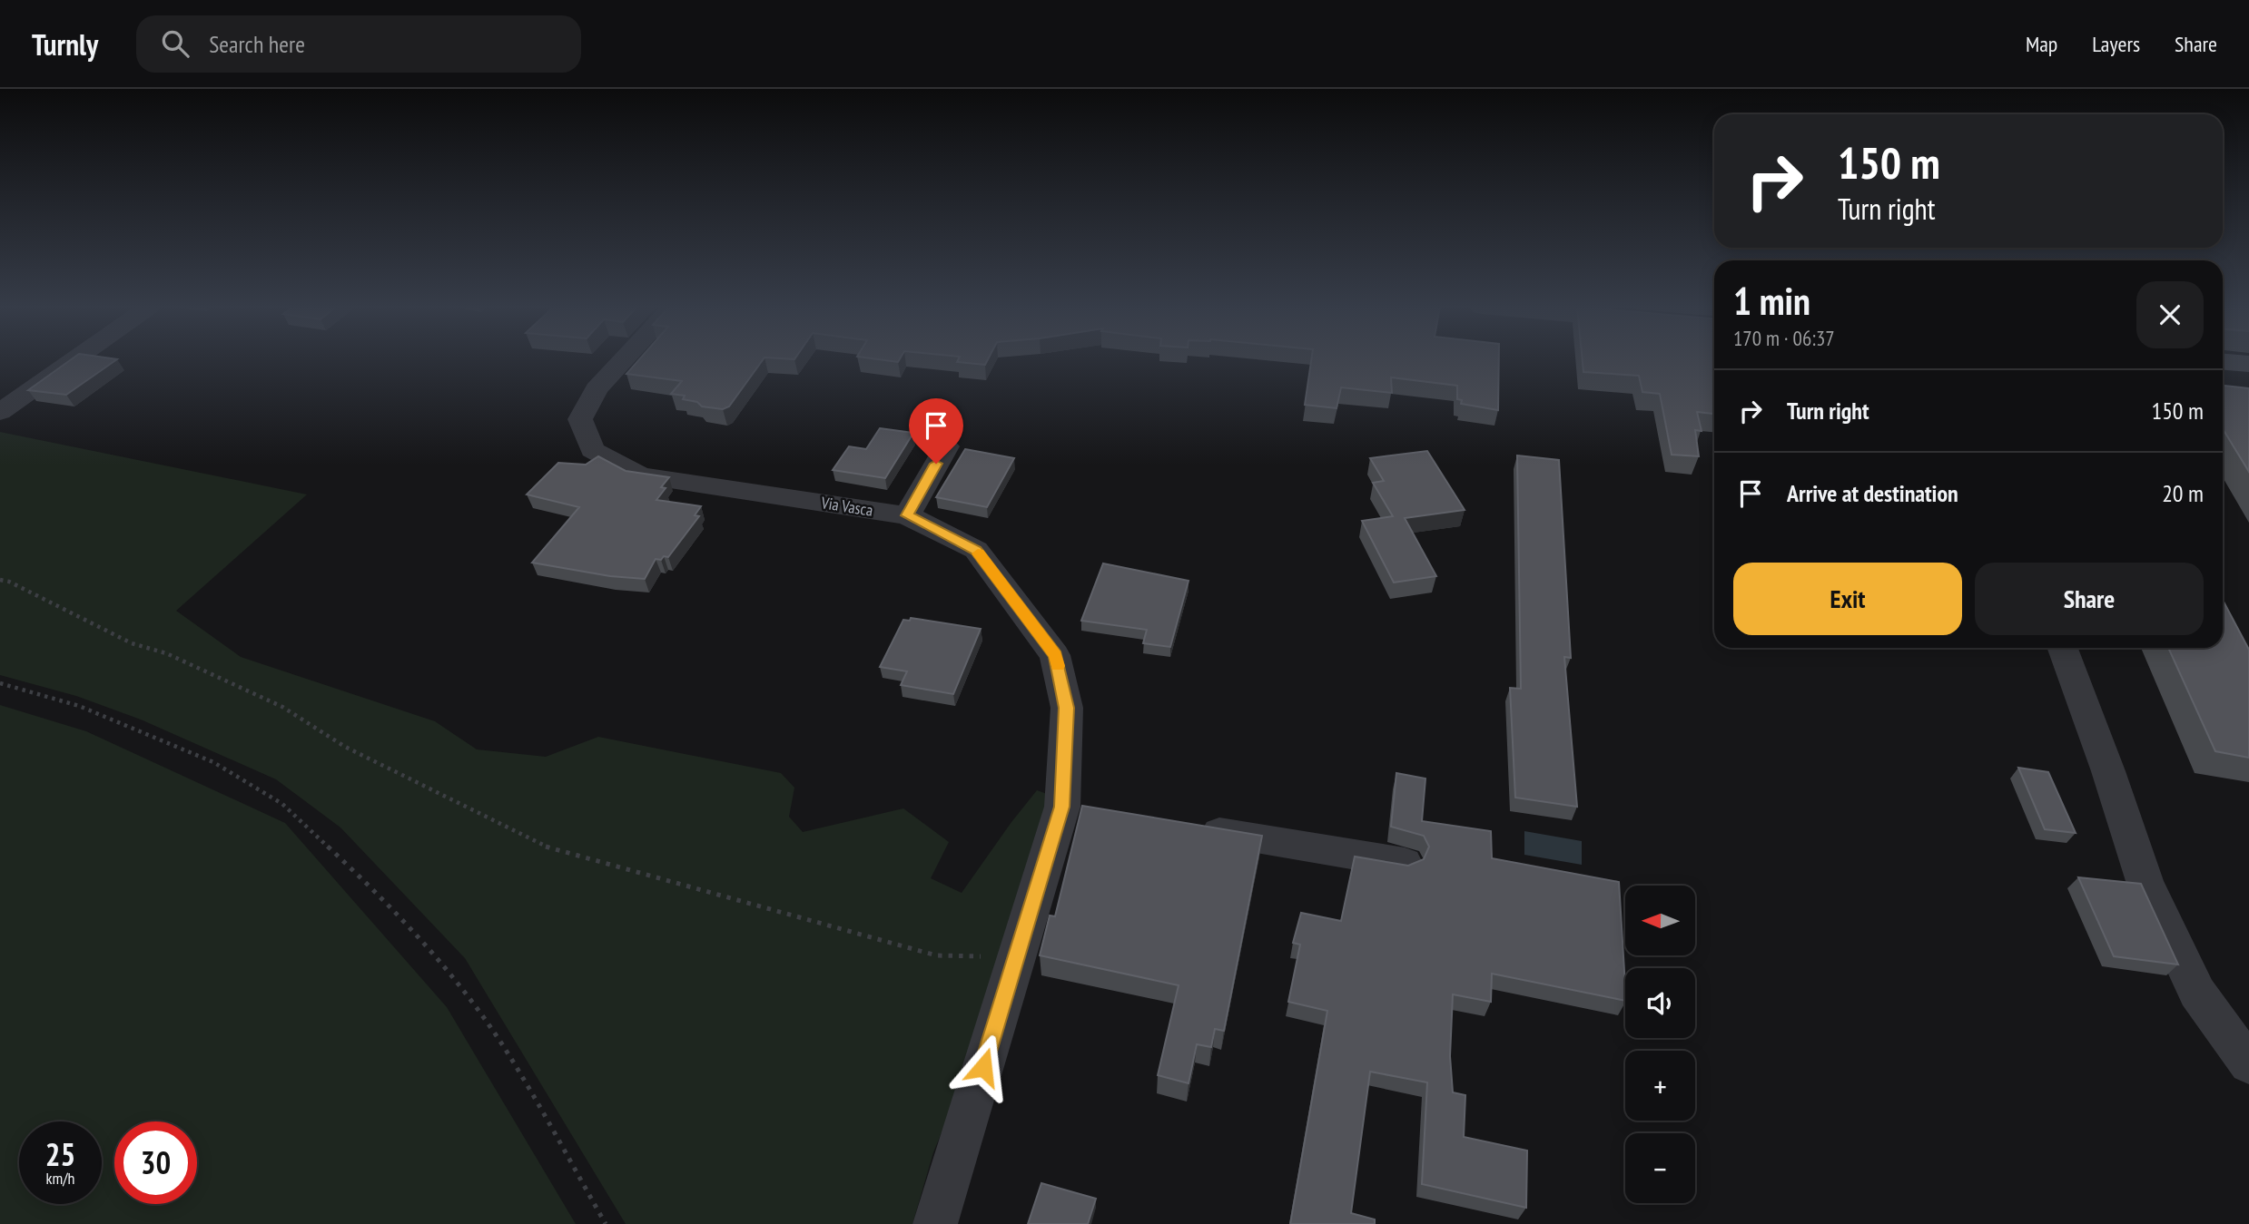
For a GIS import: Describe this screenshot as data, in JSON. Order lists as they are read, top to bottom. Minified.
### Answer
{"streets":{"street":["Via Vasca"]},"north":"left","page":{"header":"Turnly","search":"Search here","nav":["Map","Layers","Share"],"turn":["150 m","Turn right"],"heading":["1 min","170 m · 06:37"],"list":[{"name":"Turn right","value":"150 m"},{"name":"Arrive at destination","value":"20 m"}],"buttons":["Exit","Share"],"map_buttons":["+","−"],"speed":"25 km/h","limit":"30"}}
